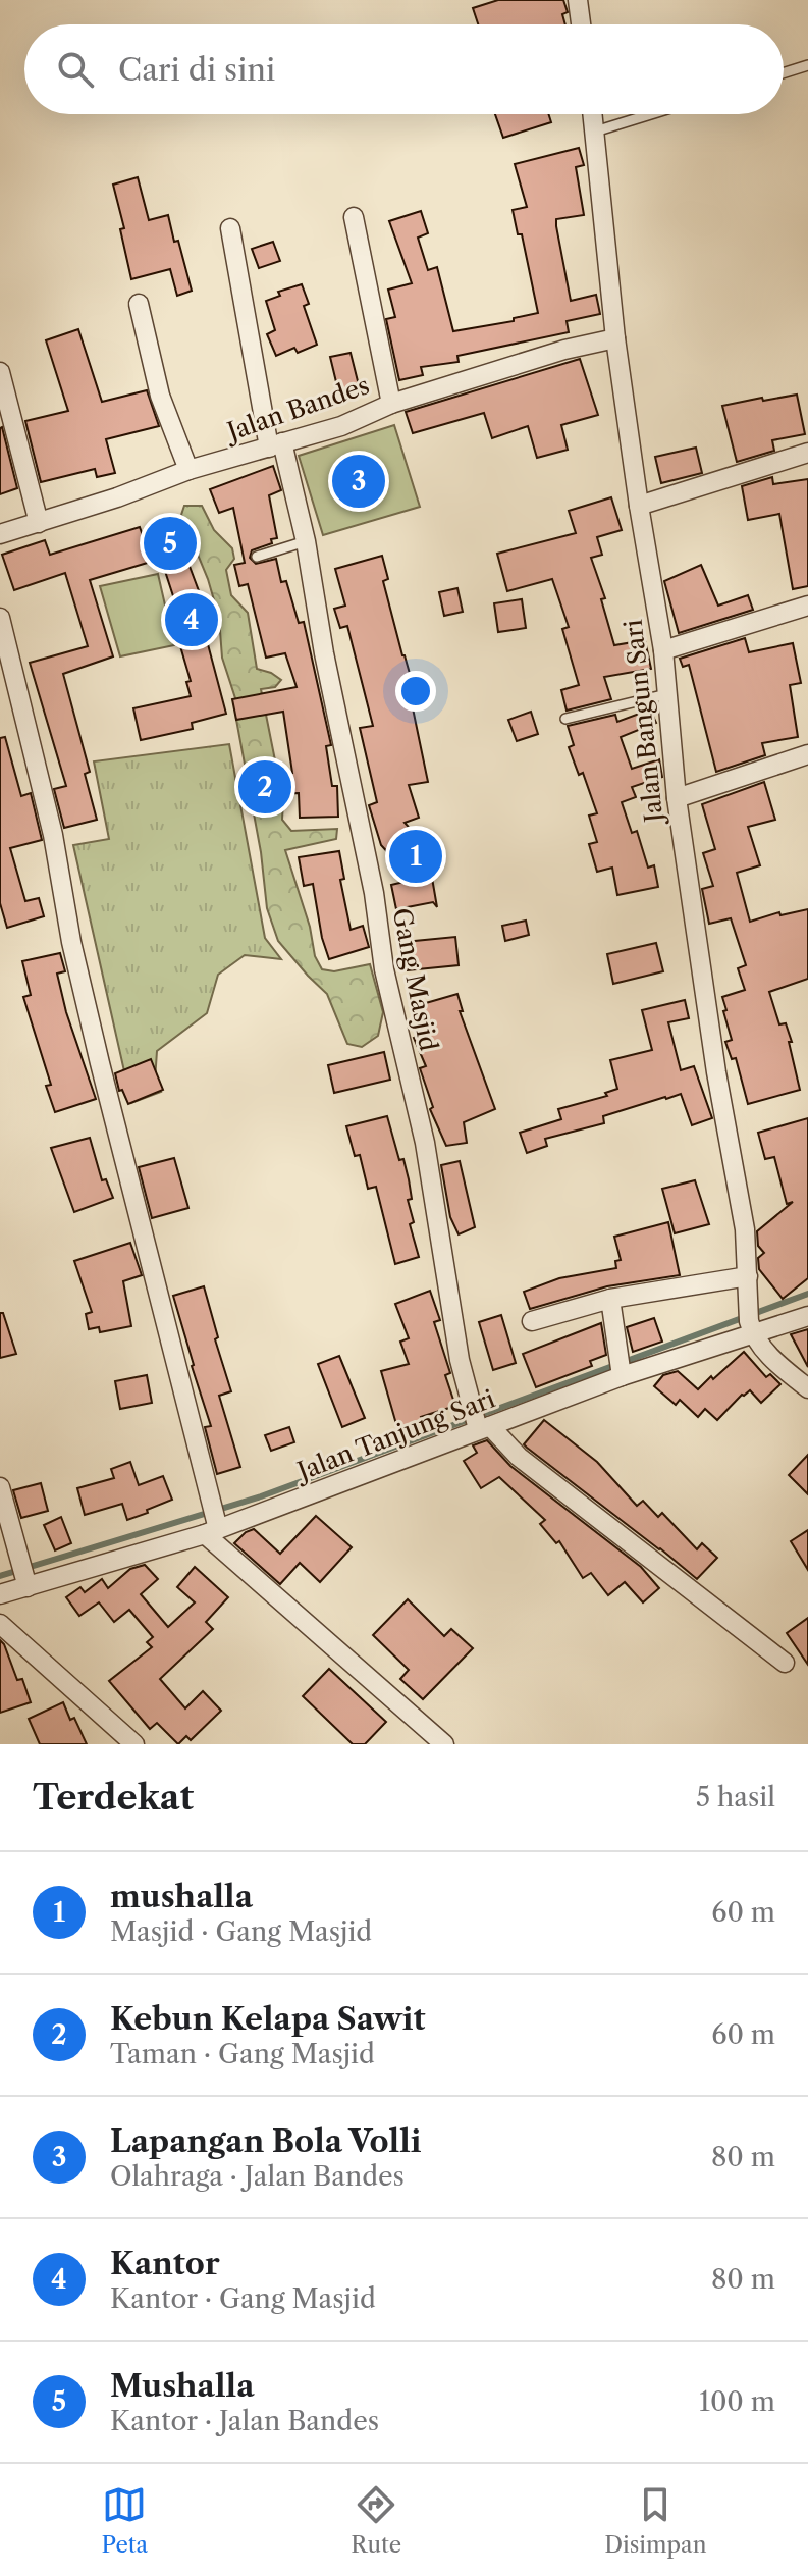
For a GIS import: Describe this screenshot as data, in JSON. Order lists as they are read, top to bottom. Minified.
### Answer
{"streets":{"street":["Jalan Bandes","Jalan Bangun Sari","Gang Masjid","Jalan Tanjung Sari"]},"crossings":[["Jalan Bandes","Jalan Bangun Sari"],["Jalan Bandes","Gang Masjid"],["Jalan Bangun Sari","Jalan Tanjung Sari"],["Gang Masjid","Jalan Tanjung Sari"]],"page":{"search":"Cari di sini","pins":["3","5","4","2","1"],"heading":["Terdekat","5 hasil"],"list":[{"mark":"1","name":"mushalla","note":"Masjid · Gang Masjid","value":"60 m"},{"mark":"2","name":"Kebun Kelapa Sawit","note":"Taman · Gang Masjid","value":"60 m"},{"mark":"3","name":"Lapangan Bola Volli","note":"Olahraga · Jalan Bandes","value":"80 m"},{"mark":"4","name":"Kantor","note":"Kantor · Gang Masjid","value":"80 m"},{"mark":"5","name":"Mushalla","note":"Kantor · Jalan Bandes","value":"100 m"}],"nav":["Peta","Rute","Disimpan"]}}
